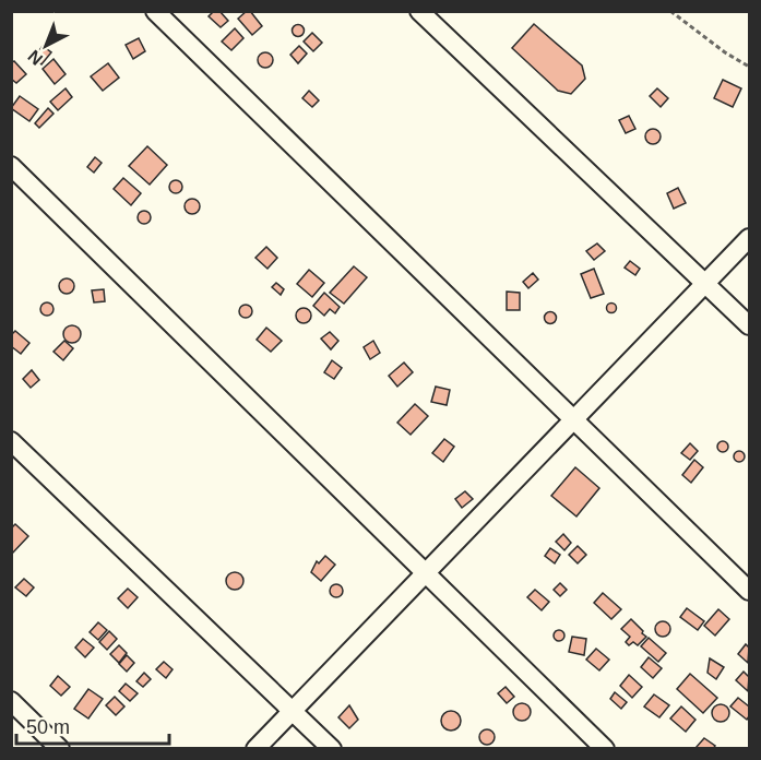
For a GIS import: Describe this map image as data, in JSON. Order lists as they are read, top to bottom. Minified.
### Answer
{"scale_bar":"50 m","north":"bottom left"}
